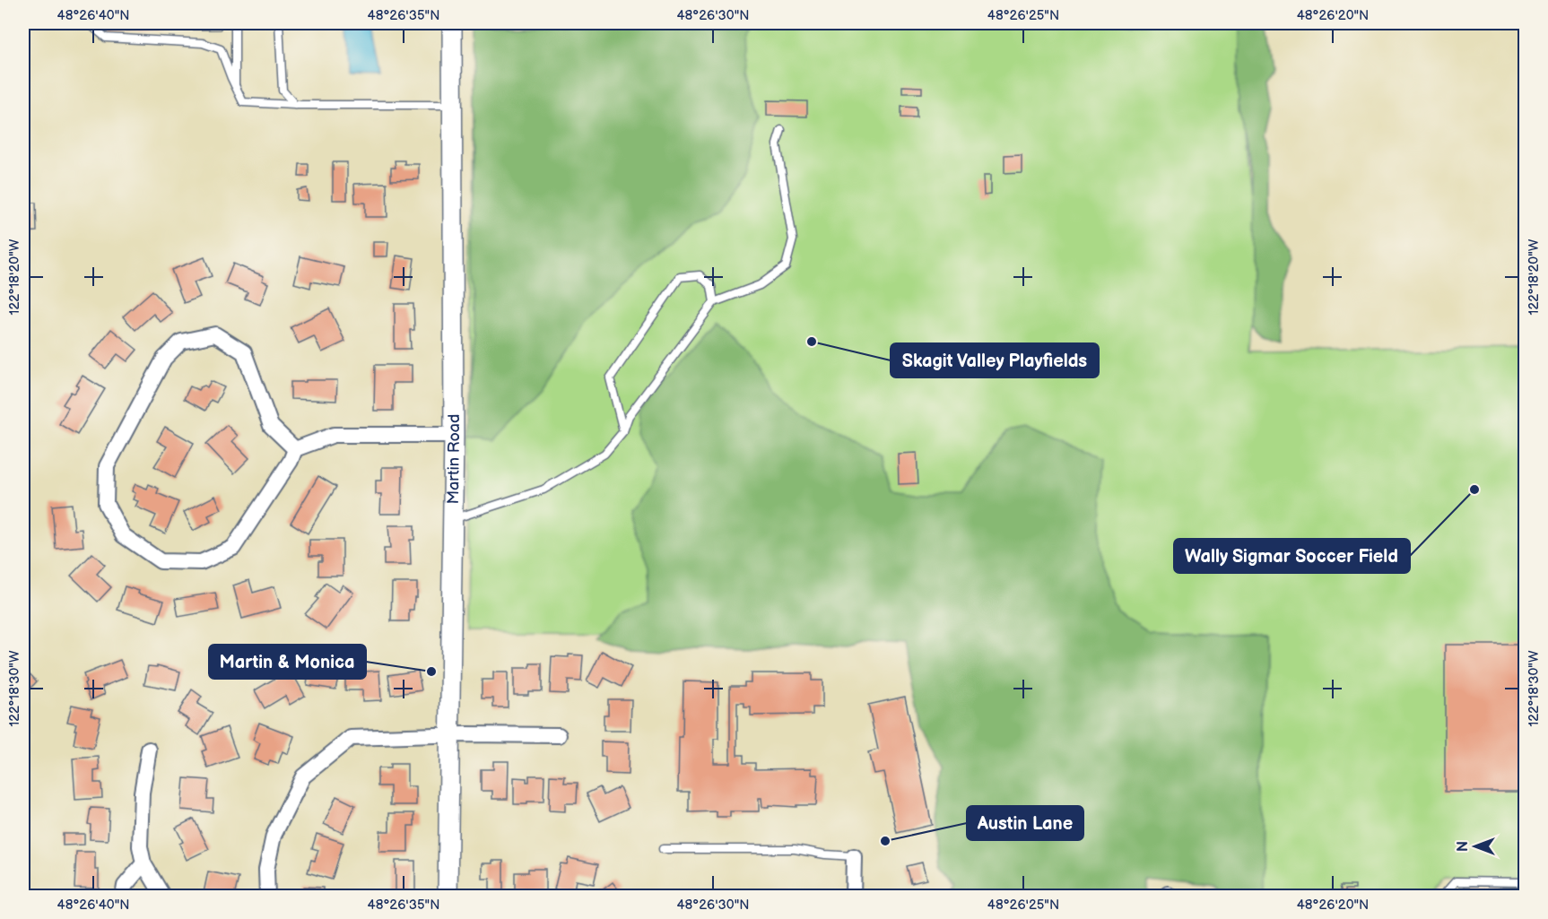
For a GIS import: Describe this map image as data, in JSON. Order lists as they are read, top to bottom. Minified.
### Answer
{"streets":{"street":["Martin Road"]},"places":["Skagit Valley Playfields","Wally Sigmar Soccer Field","Martin & Monica","Austin Lane"],"north":"left","coordinates":["48°26'40\"N","48°26'35\"N","48°26'30\"N","48°26'25\"N","48°26'20\"N","122°18'20\"W","122°18'30\"W"]}
